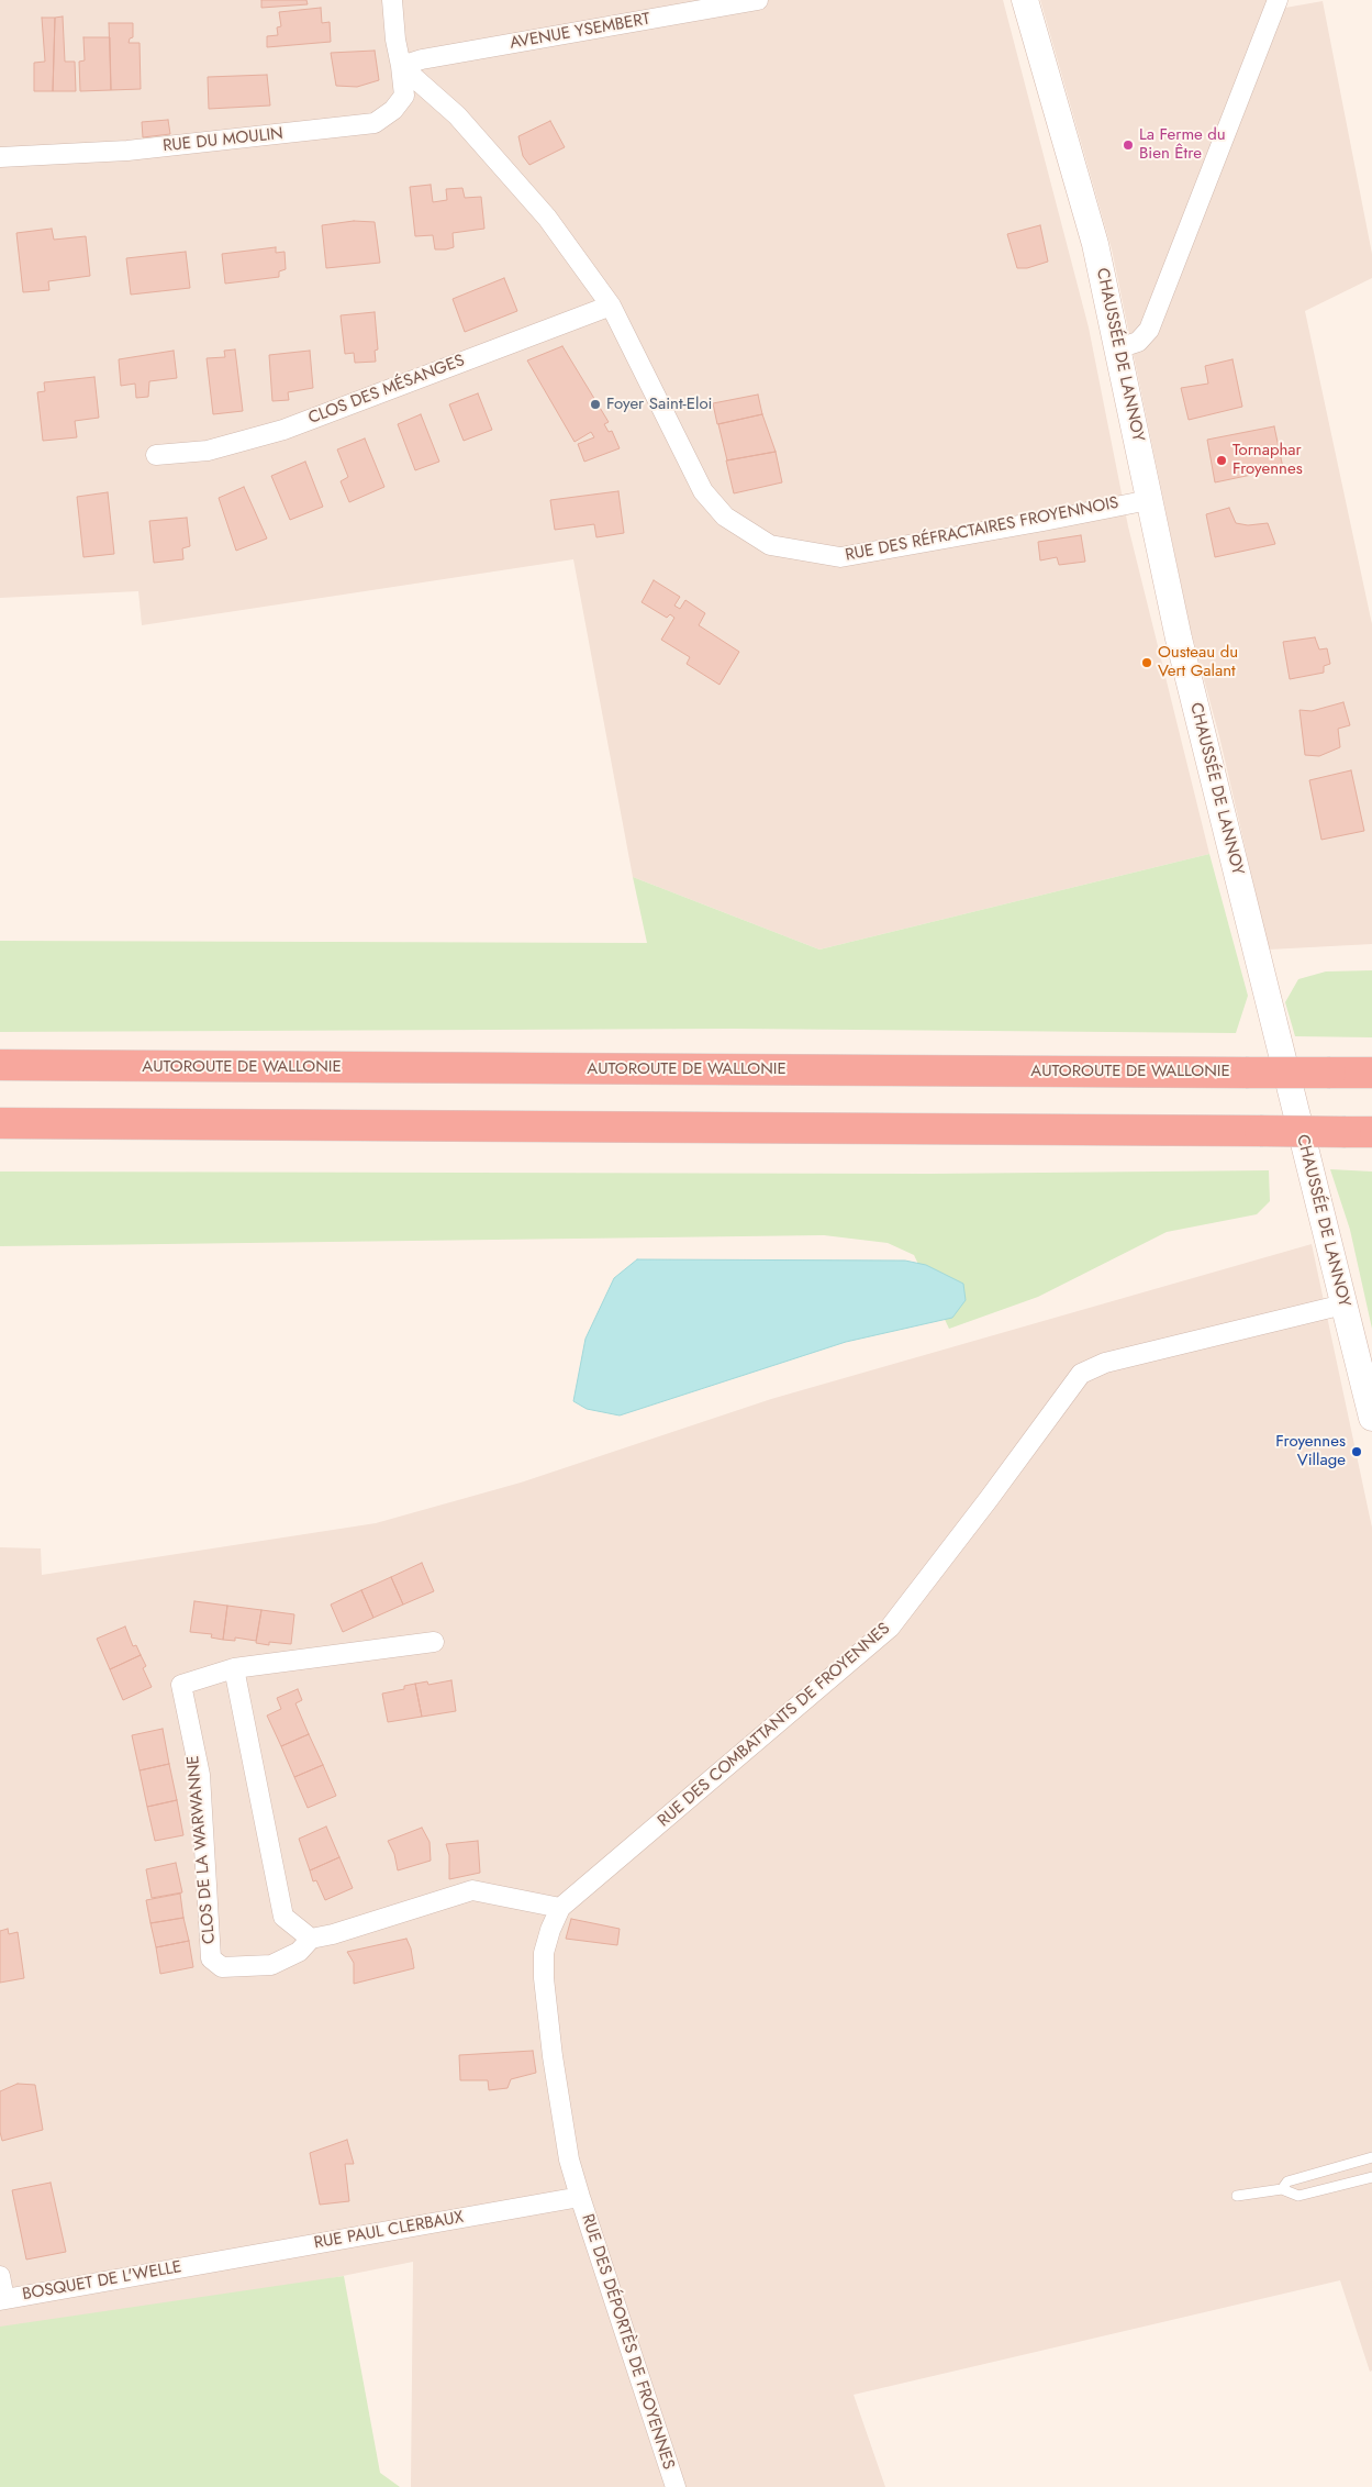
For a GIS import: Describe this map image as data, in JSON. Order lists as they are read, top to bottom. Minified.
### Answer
{"streets":{"highway":["AUTOROUTE DE WALLONIE"],"main road":["CHAUSSÉE DE LANNOY"],"street":["AVENUE YSEMBERT","RUE DU MOULIN","CLOS DES MÉSANGES","RUE DES RÉFRACTAIRES FROYENNOIS","RUE DES COMBATTANTS DE FROYENNES","CLOS DE LA WARWANNE","RUE PAUL CLERBAUX","BOSQUET DE L'WELLE","RUE DES DÉPORTÈS DE FROYENNES"]},"crossings":[["AVENUE YSEMBERT","RUE DU MOULIN"],["AVENUE YSEMBERT","RUE DES RÉFRACTAIRES FROYENNOIS"],["RUE DU MOULIN","RUE DES RÉFRACTAIRES FROYENNOIS"],["CHAUSSÉE DE LANNOY","RUE DES RÉFRACTAIRES FROYENNOIS"],["CHAUSSÉE DE LANNOY","RUE DES COMBATTANTS DE FROYENNES"],["CLOS DES MÉSANGES","RUE DES RÉFRACTAIRES FROYENNOIS"],["RUE DES COMBATTANTS DE FROYENNES","CLOS DE LA WARWANNE"],["RUE DES COMBATTANTS DE FROYENNES","RUE PAUL CLERBAUX"],["RUE DES COMBATTANTS DE FROYENNES","RUE DES DÉPORTÈS DE FROYENNES"],["RUE PAUL CLERBAUX","BOSQUET DE L'WELLE"],["RUE PAUL CLERBAUX","RUE DES DÉPORTÈS DE FROYENNES"]],"places":["La Ferme du Bien Être","Foyer Saint-Eloi","Tornaphar Froyennes","Ousteau du Vert Galant","Froyennes Village"]}
